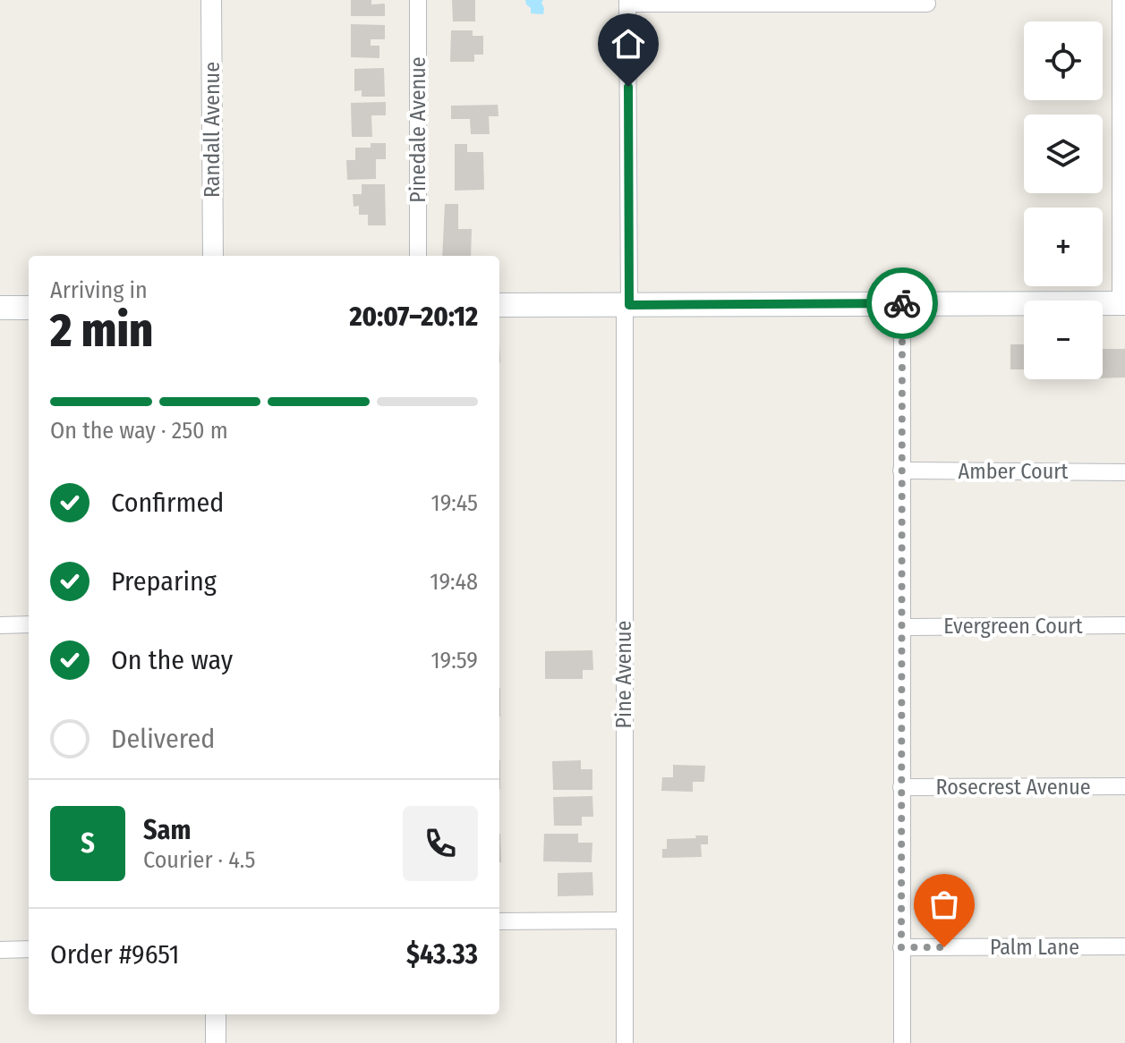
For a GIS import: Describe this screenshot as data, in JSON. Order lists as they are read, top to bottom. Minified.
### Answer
{"streets":{"street":["Randall Avenue","Pinedale Avenue","Amber Court","Evergreen Court","Pine Avenue","Rosecrest Avenue","Palm Lane"]},"page":{"map_buttons":["+","−"],"heading":["2 min","Arriving in","20:07–20:12"],"panel":["Sam","Courier · 4.5","Order #9651","$43.33"],"bar":"On the way · 250 m","list":[["Confirmed","19:45"],["Preparing","19:48"],["On the way","19:59"],"Delivered"],"round":"S"}}
